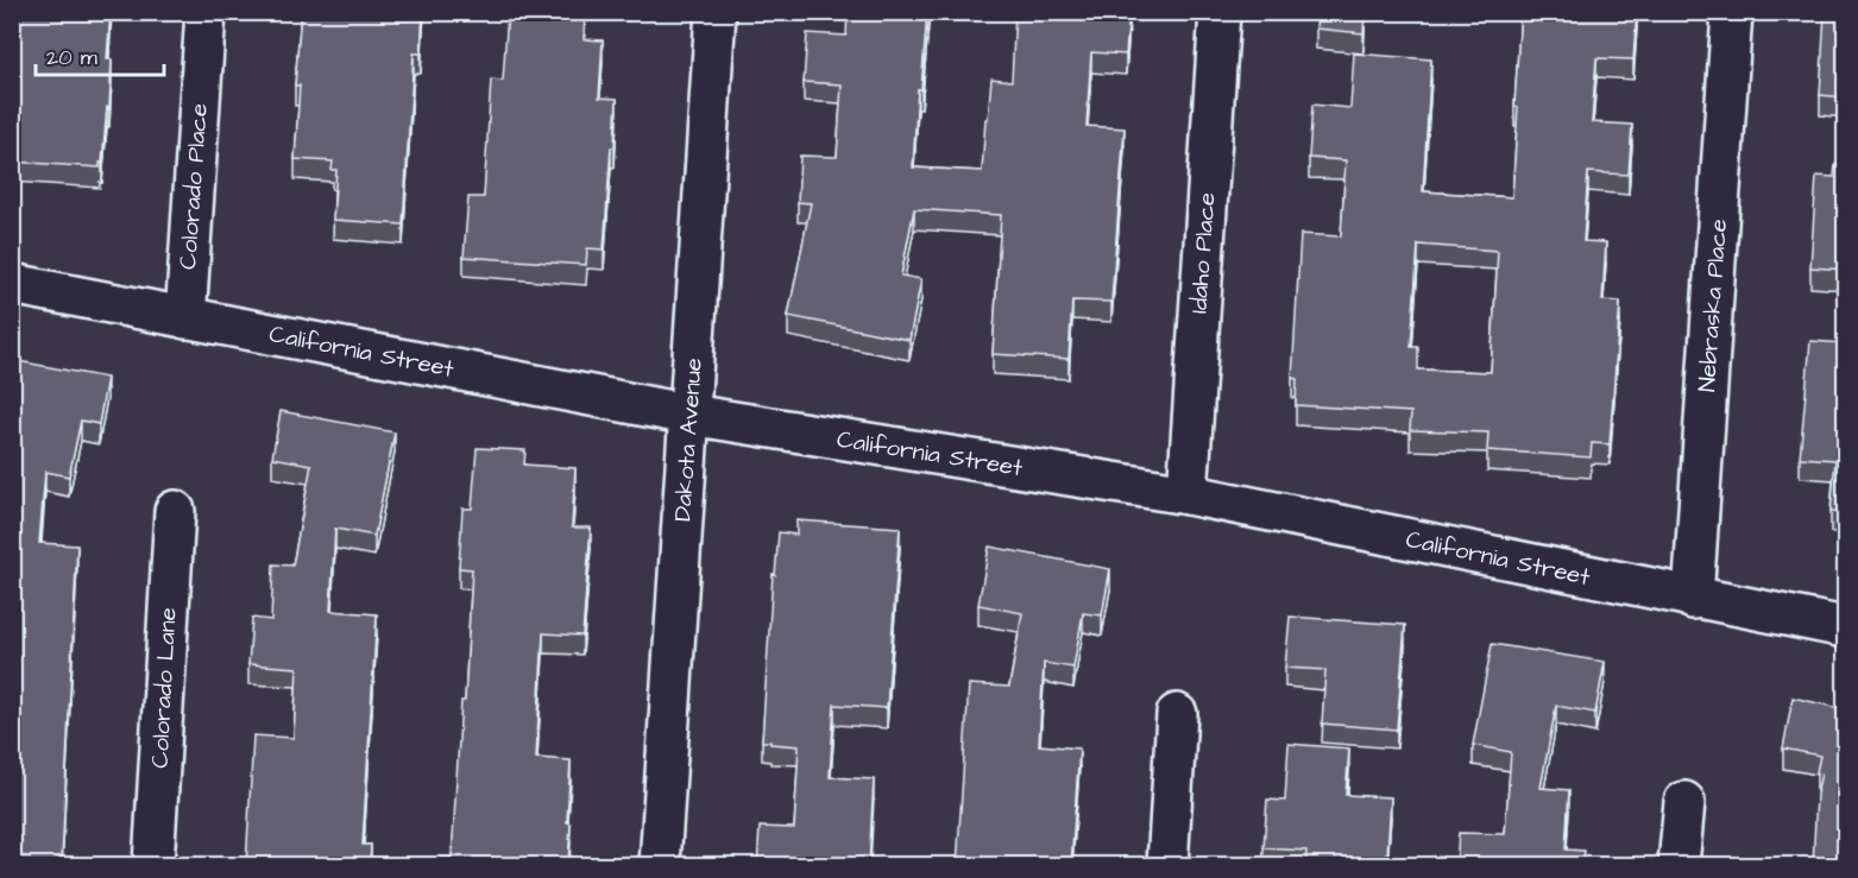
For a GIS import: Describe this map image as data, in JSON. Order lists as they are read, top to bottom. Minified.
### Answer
{"streets":{"street":["Colorado Place","Idaho Place","Nebraska Place","California Street","Dakota Avenue","Colorado Lane"]},"crossings":[["Colorado Place","California Street"],["Idaho Place","California Street"],["Nebraska Place","California Street"],["California Street","Dakota Avenue"]],"scale_bar":"20 m"}
